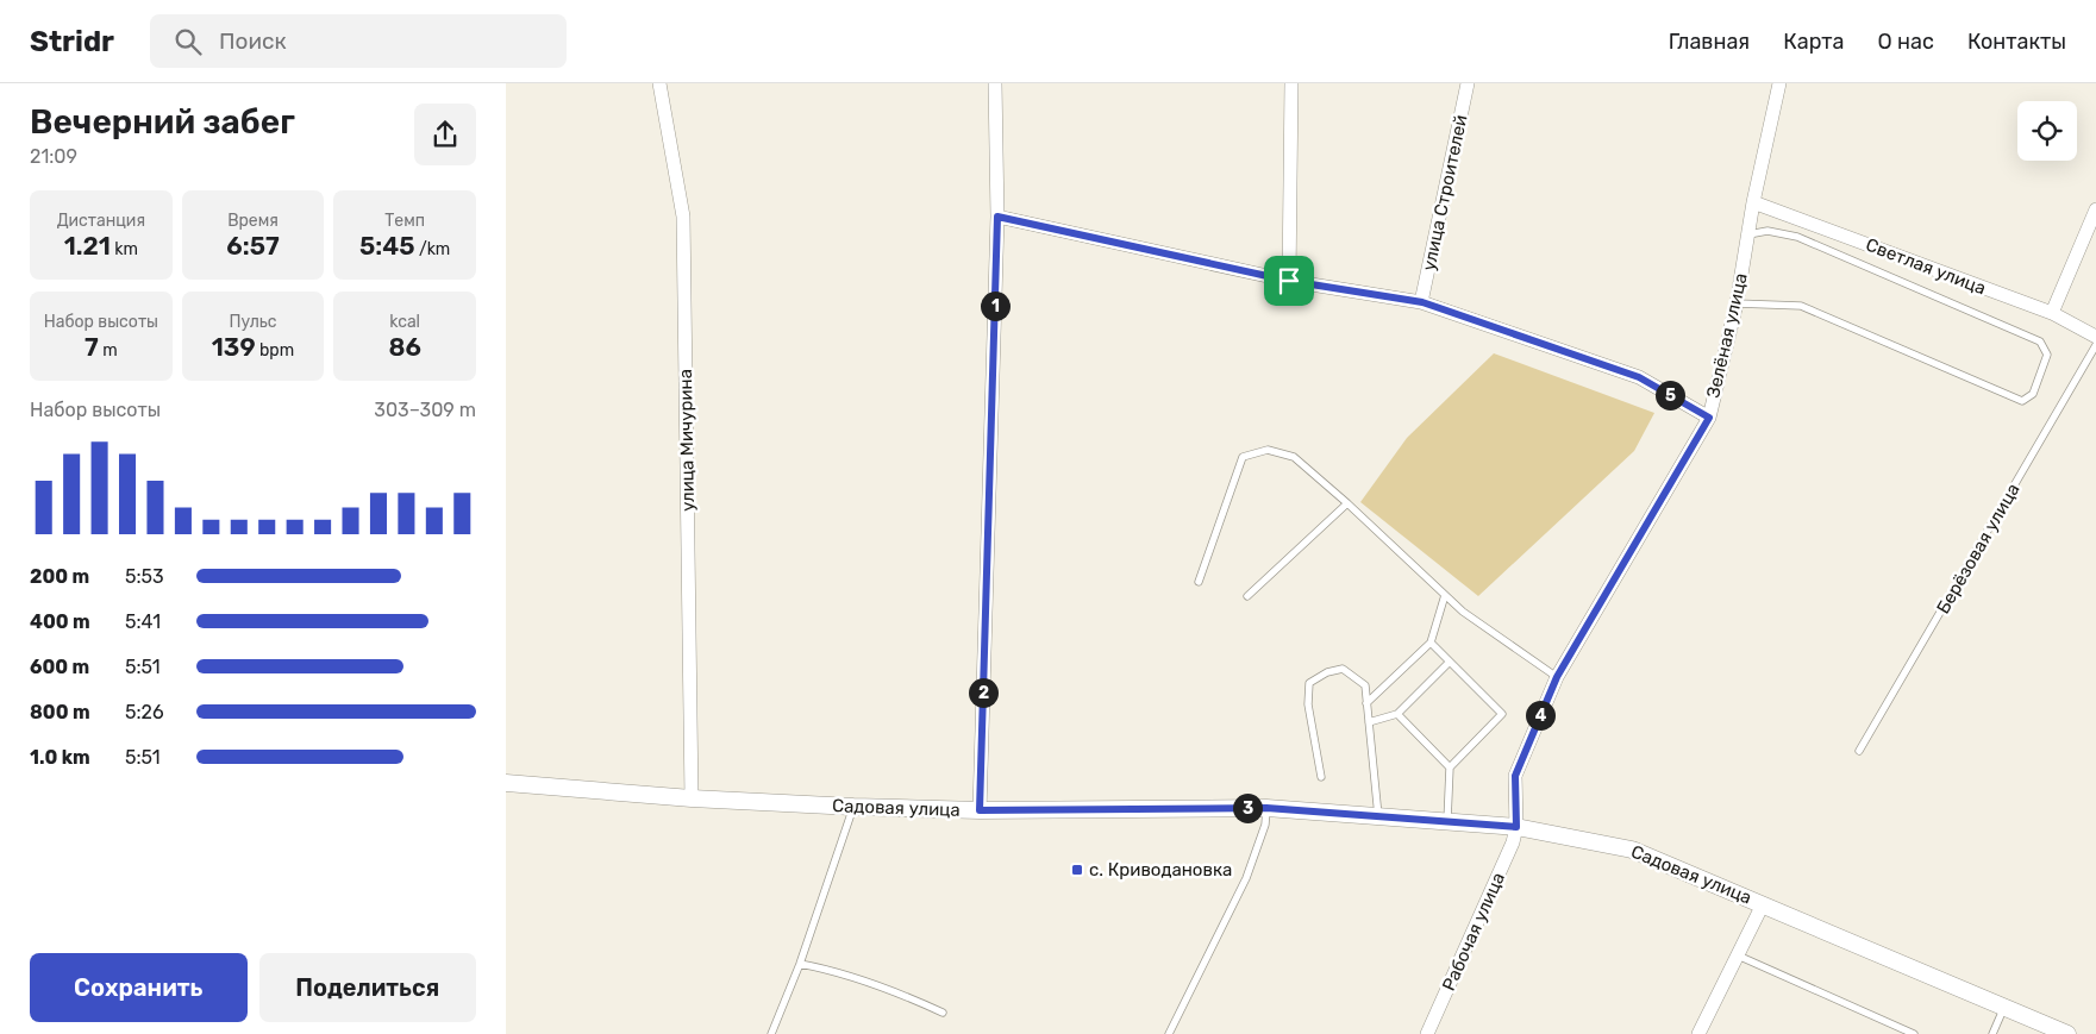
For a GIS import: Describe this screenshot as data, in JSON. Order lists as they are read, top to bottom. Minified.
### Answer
{"streets":{"street":["улица Строителей","Светлая улица","Зелёная улица","улица Мичурина","Садовая улица","Рабочая улица"],"lane":["Берёзовая улица"]},"crossings":[["Светлая улица","Зелёная улица"],["Зелёная улица","Садовая улица"],["Зелёная улица","Рабочая улица"],["улица Мичурина","Садовая улица"],["Садовая улица","Рабочая улица"]],"places":{"transit":["с. Криводановка"]},"page":{"header":"Stridr","search":"Поиск","nav":["Главная","Карта","О нас","Контакты"],"heading":["Вечерний забег","21:09"],"stats":[["Дистанция","1.21 km"],["Время","6:57"],["Темп","5:45 /km"],["Набор высоты","7 m"],["Пульс","139 bpm"],["kcal","86"]],"pins":["1","5","2","4","3"],"chart":["Набор высоты","303–309 m"],"list":[{"name":"200 m","note":"5:53"},{"name":"400 m","note":"5:41"},{"name":"600 m","note":"5:51"},{"name":"800 m","note":"5:26"},{"name":"1.0 km","note":"5:51"}],"buttons":["Сохранить","Поделиться"]}}
